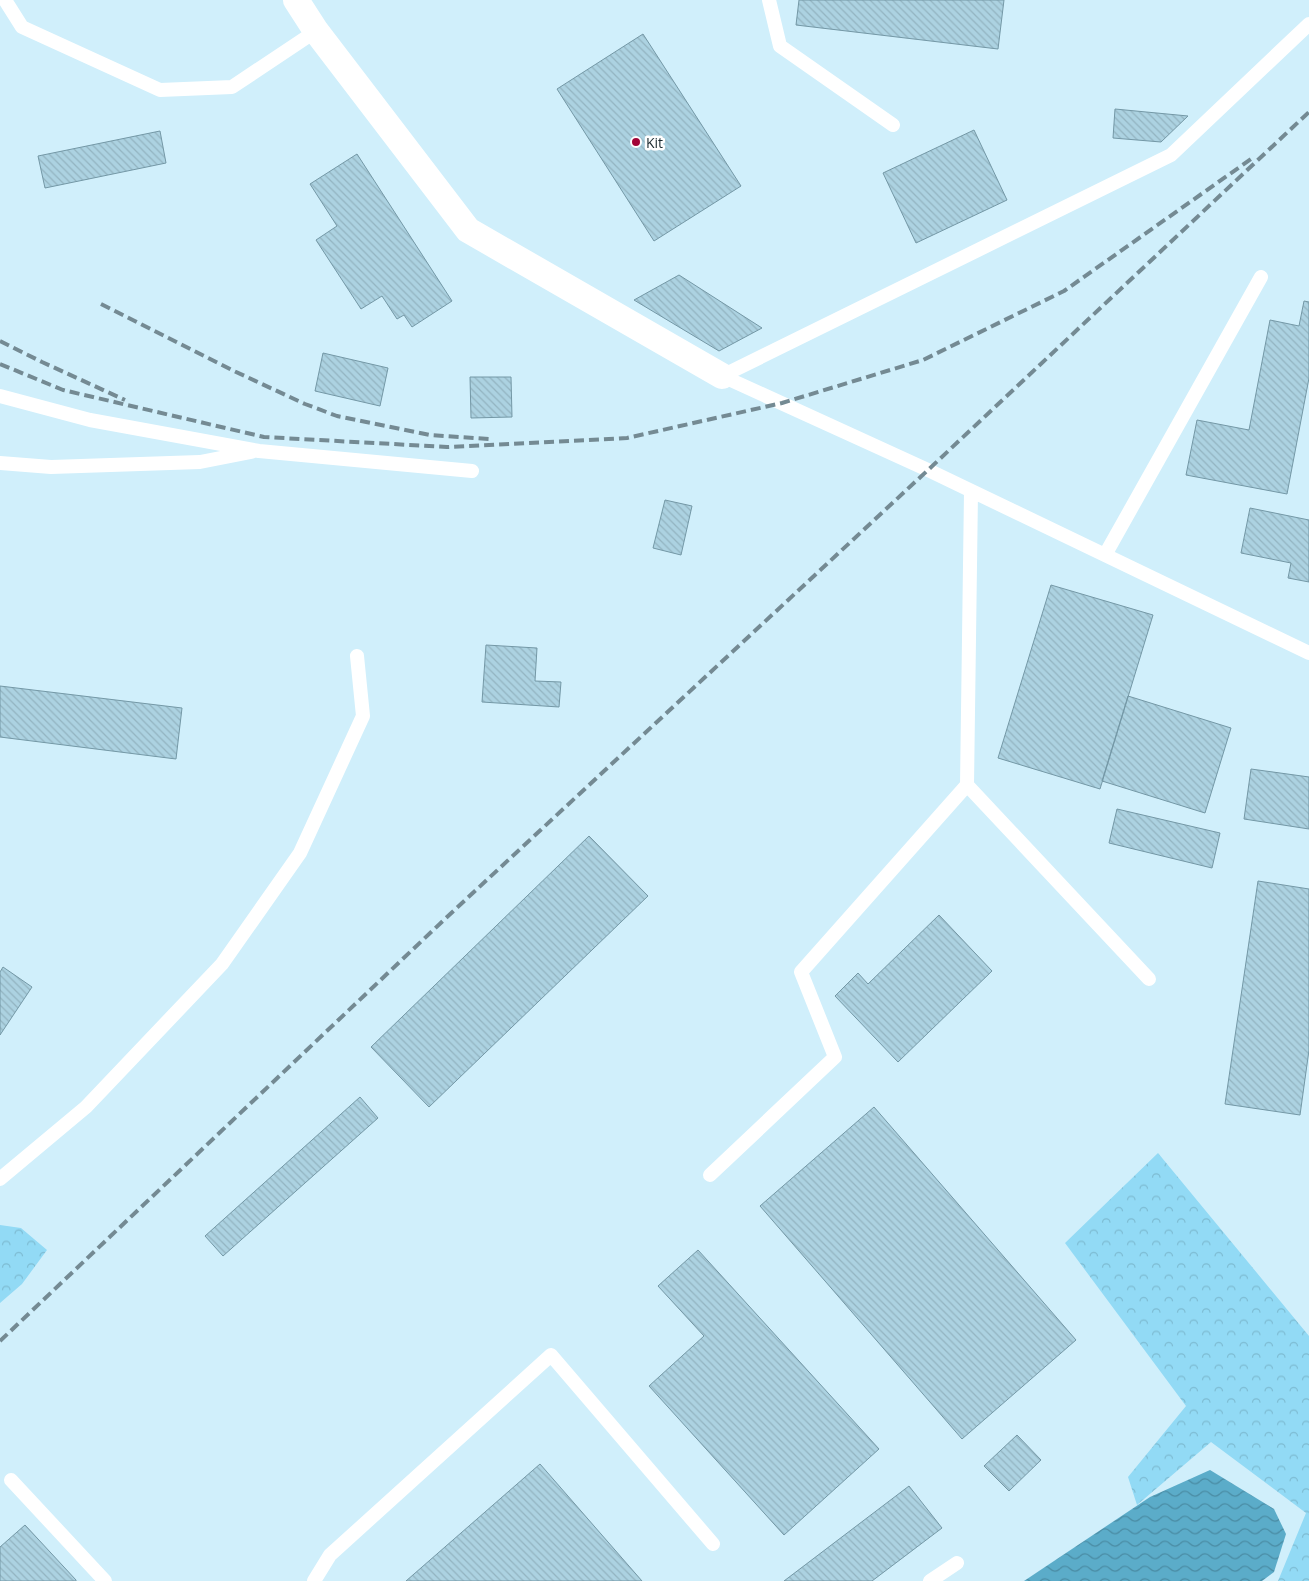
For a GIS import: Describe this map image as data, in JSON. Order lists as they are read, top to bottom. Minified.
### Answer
{"places":["Kit"]}
